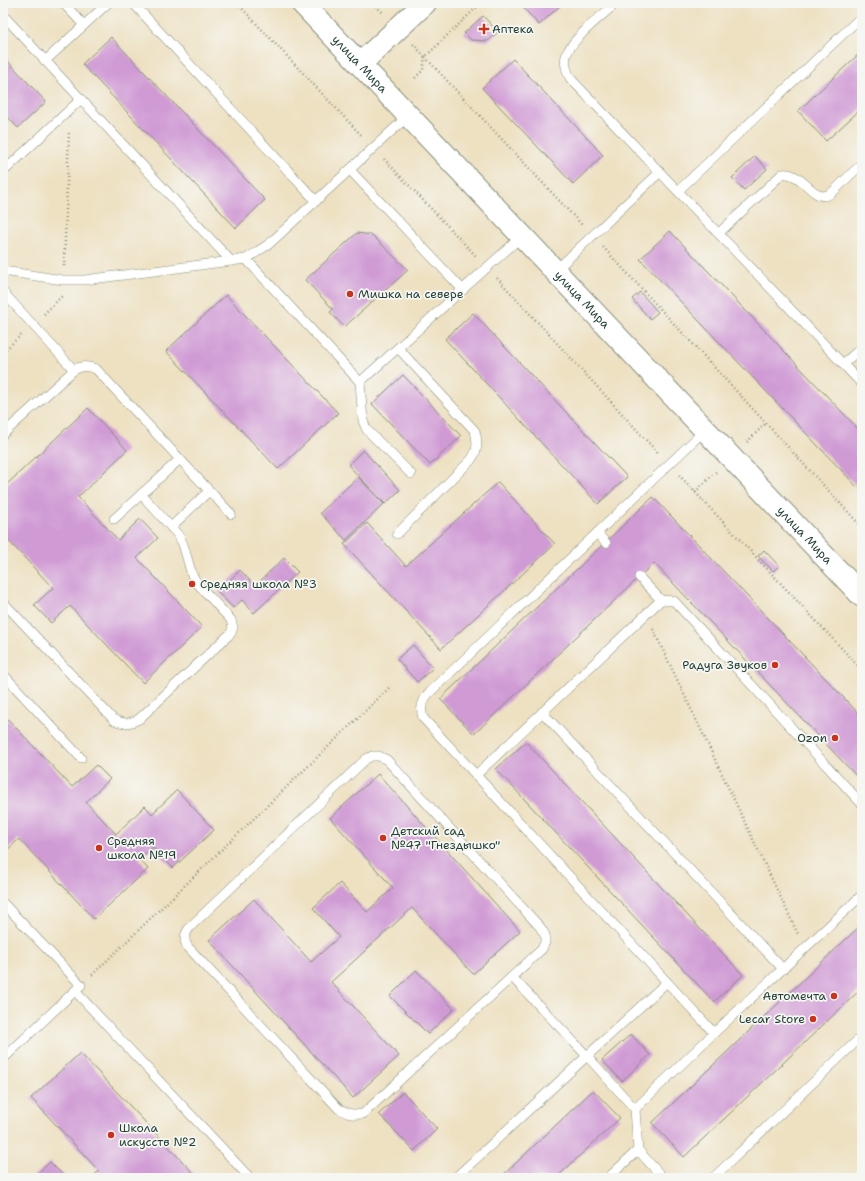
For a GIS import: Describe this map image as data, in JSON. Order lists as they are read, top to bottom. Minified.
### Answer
{"streets":{"main road":["улица Мира"]},"places":{"health":["Аптека"],"other":["Мишка на севере","Средняя школа №3","Радуга Звуков","Ozon","Детский сад №47 \"Гнездышко\"","Средняя школа №19","Автомечта","Lecar Store","Школа искусств №2"]}}
